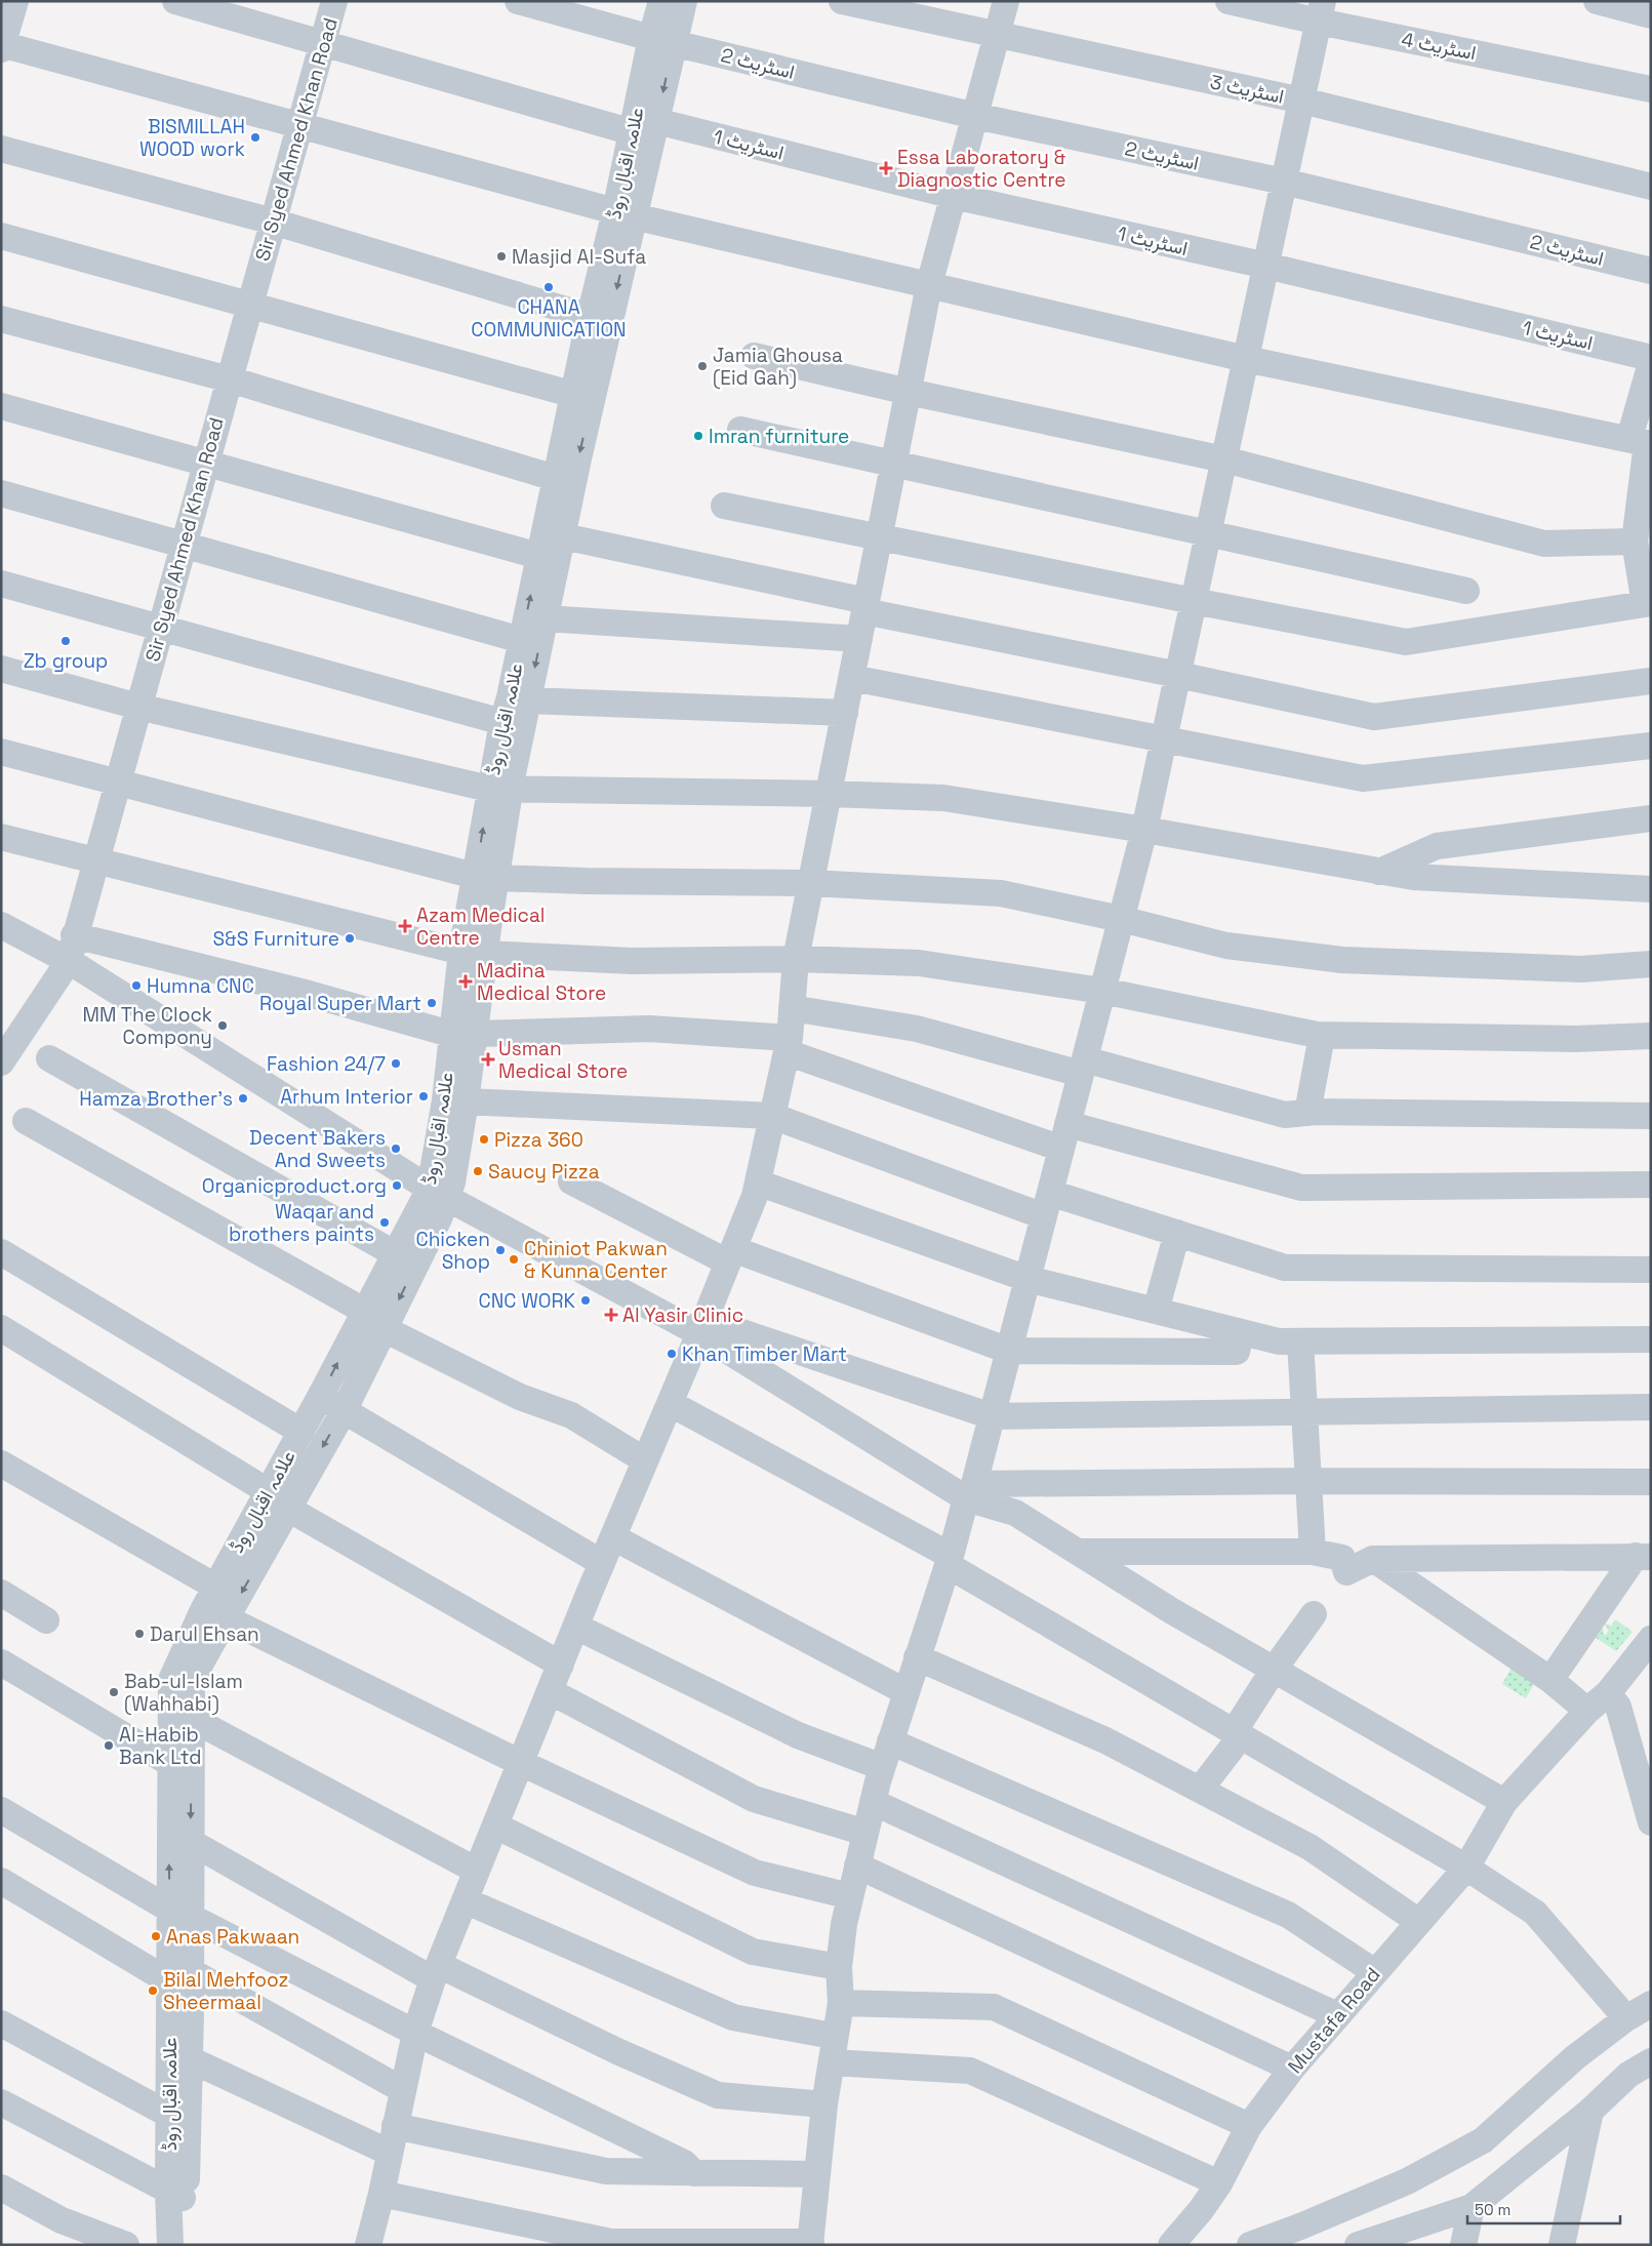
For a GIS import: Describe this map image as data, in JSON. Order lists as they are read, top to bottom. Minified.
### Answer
{"streets":{"street":["اسٹریٹ 4","اسٹریٹ 2","اسٹریٹ 3","Sir Syed Ahmed Khan Road","اسٹریٹ 1","علامہ اقبال روڈ","Mustafa Road"]},"crossings":[["اسٹریٹ 2","علامہ اقبال روڈ"],["اسٹریٹ 1","علامہ اقبال روڈ"]],"places":{"other":["BISMILLAH WOOD work","Masjid Al-Sufa","CHANA COMMUNICATION","Jamia Ghousa (Eid Gah)","Imran furniture","Zb group","S&S Furniture","Humna CNC","Royal Super Mart","MM The Clock Compony","Fashion 24/7","Arhum Interior","Hamza Brother's","Pizza 360","Decent Bakers And Sweets","Saucy Pizza","Organicproduct.org","Waqar and brothers paints","Chicken Shop","Chiniot Pakwan & Kunna Center","CNC WORK","Khan Timber Mart","Darul Ehsan","Bab-ul-Islam (Wahhabi)","Al-Habib Bank Ltd","Anas Pakwaan","Bilal Mehfooz Sheermaal"],"health":["Essa Laboratory & Diagnostic Centre","Azam Medical Centre","Madina Medical Store","Usman Medical Store","Al Yasir Clinic"]},"scale_bar":"50 m"}
